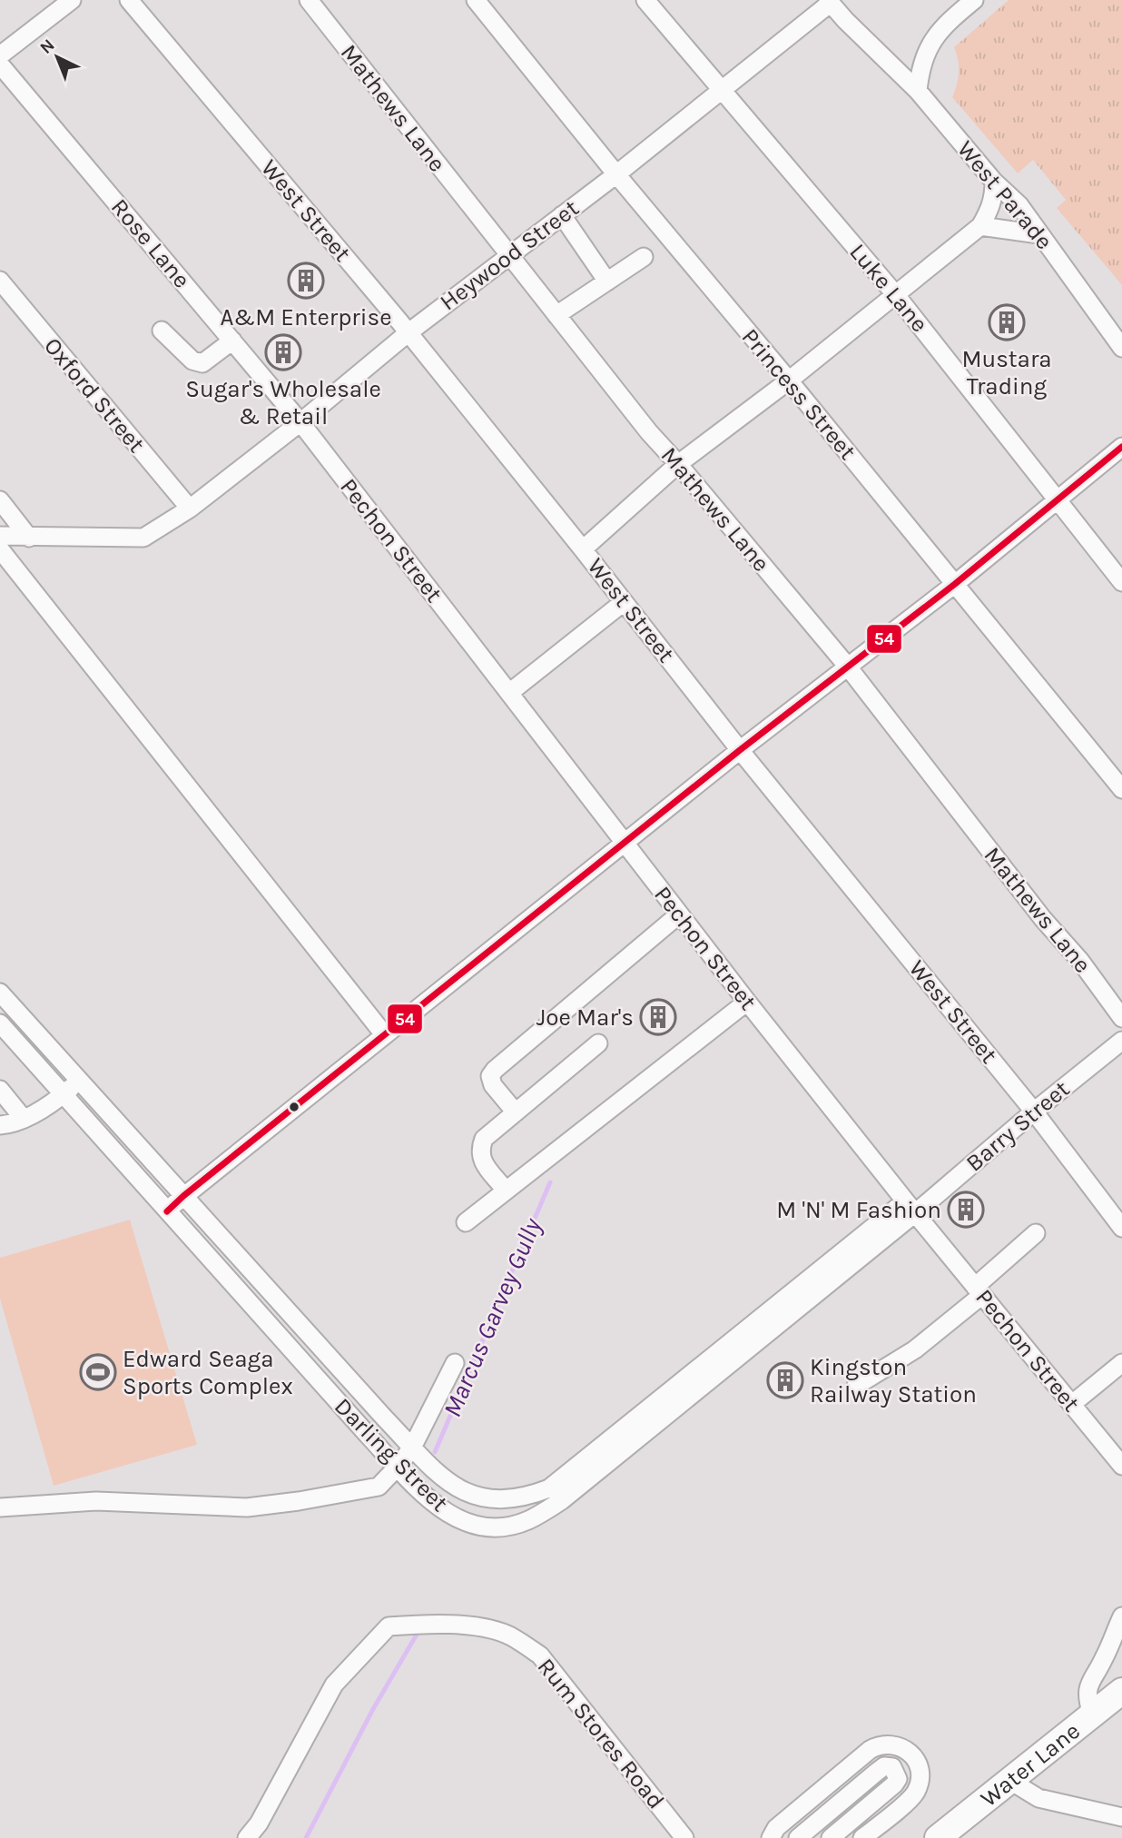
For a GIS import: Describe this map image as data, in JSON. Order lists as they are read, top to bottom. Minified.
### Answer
{"streets":{"highway":["Water Lane"],"street":["Mathews Lane","West Parade","West Street","Rose Lane","Heywood Street","Luke Lane","Princess Street","Oxford Street","Pechon Street","Barry Street","Darling Street","Rum Stores Road"]},"crossings":[["Mathews Lane","Heywood Street"],["West Parade","Heywood Street"],["West Street","Heywood Street"],["West Street","Barry Street"],["Rose Lane","Heywood Street"],["Rose Lane","Pechon Street"],["Heywood Street","Luke Lane"],["Heywood Street","Princess Street"],["Heywood Street","Oxford Street"],["Heywood Street","Pechon Street"],["Pechon Street","Barry Street"],["Pechon Street","Darling Street"],["Barry Street","Darling Street"]],"water":["Marcus Garvey Gully"],"places":{"building":["A&M Enterprise","Mustara Trading","Sugar's Wholesale & Retail","Joe Mar's","M 'N' M Fashion","Kingston Railway Station"],"sports":["Edward Seaga Sports Complex"]},"lines":["transit line 54"],"north":"top left"}
